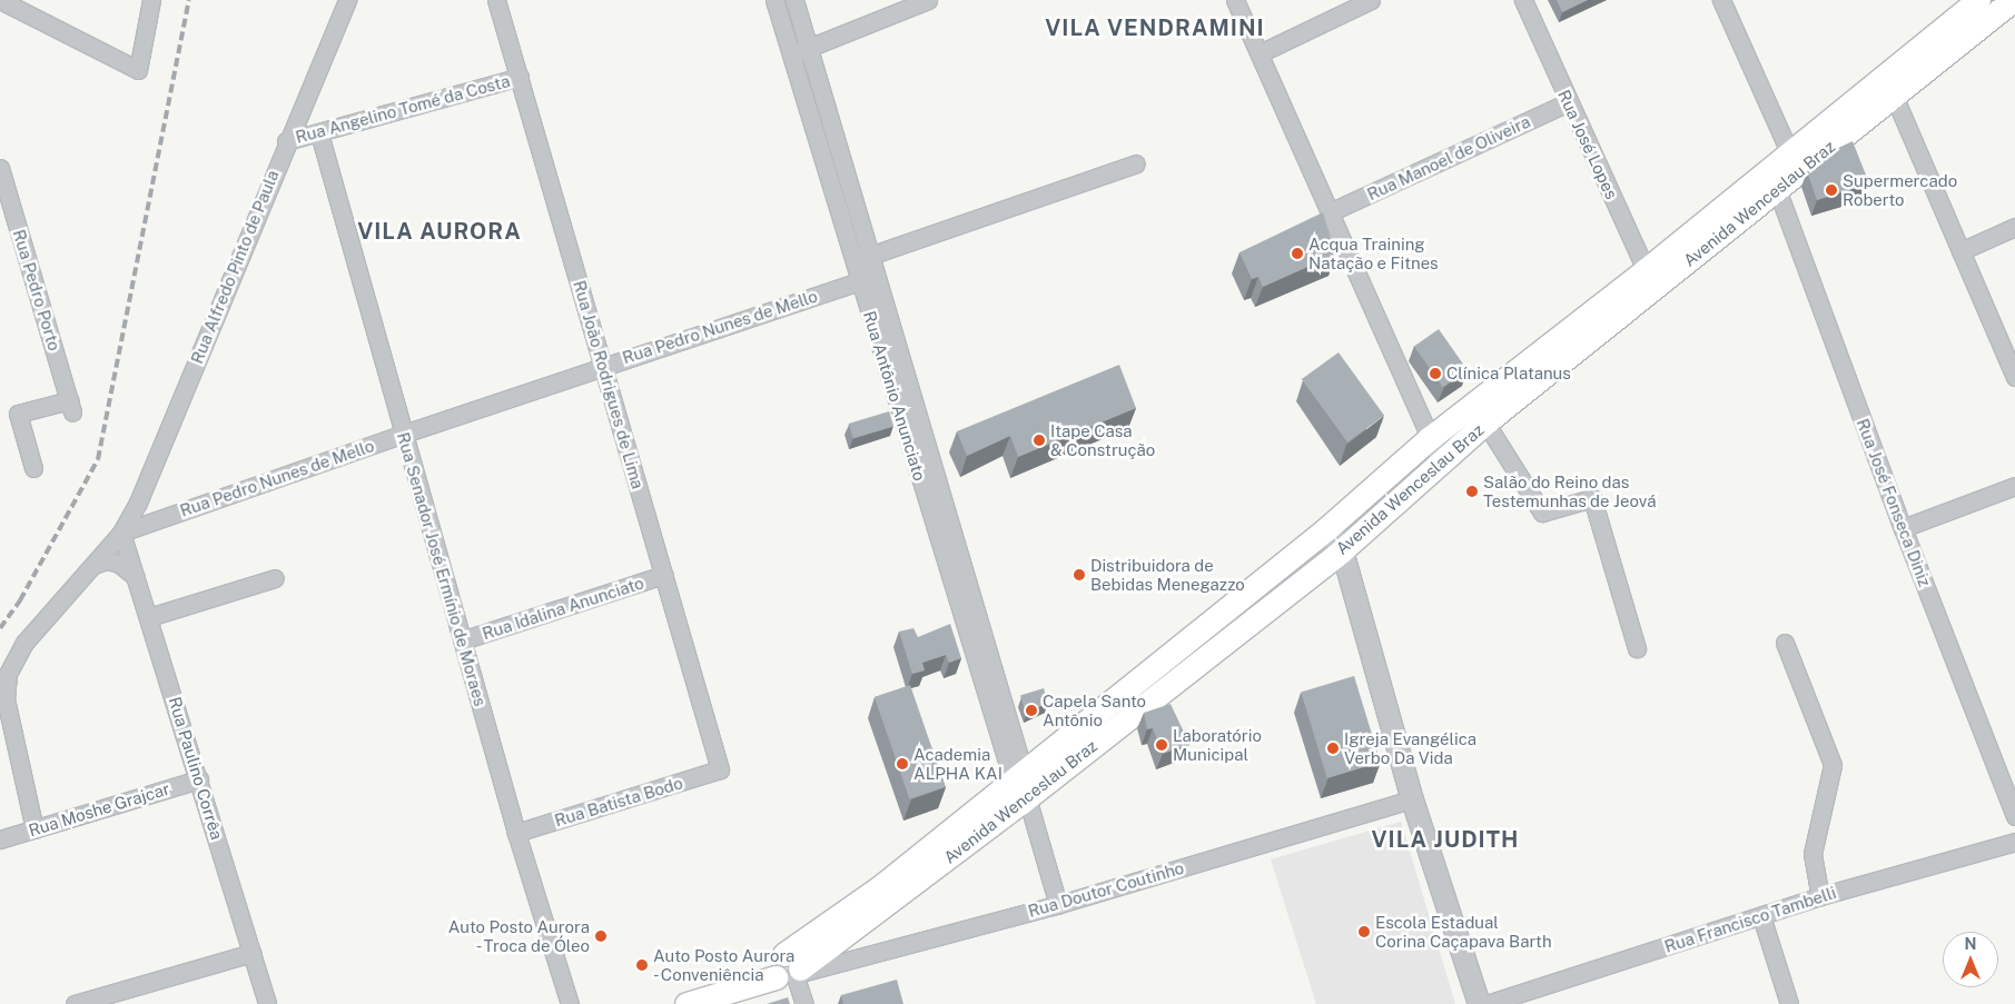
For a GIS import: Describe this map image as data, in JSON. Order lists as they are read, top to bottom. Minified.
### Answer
{"streets":{"main road":["Avenida Wenceslau Braz","Rua Doutor Coutinho"],"street":["Rua Angelino Tomé da Costa","Rua José Lopes","Rua Manoel de Oliveira","Rua Alfredo Pinto de Paula","Rua Pedro Porto","Rua Pedro Nunes de Mello","Rua João Rodrigues de Lima","Rua Antônio Anunciato","Rua José Fonseca Diniz","Rua Senador José Ermínio de Moraes","Rua Idalina Anunciato","Rua Paulino Corrêa","Rua Batista Bodo","Rua Moshe Grajcar","Rua Francisco Tambelli"]},"crossings":[["Rua Angelino Tomé da Costa","Rua Alfredo Pinto de Paula"],["Rua Angelino Tomé da Costa","Rua João Rodrigues de Lima"],["Rua Angelino Tomé da Costa","Rua Senador José Ermínio de Moraes"],["Rua José Lopes","Rua Manoel de Oliveira"],["Rua José Lopes","Avenida Wenceslau Braz"],["Avenida Wenceslau Braz","Rua Antônio Anunciato"],["Avenida Wenceslau Braz","Rua José Fonseca Diniz"],["Avenida Wenceslau Braz","Rua Doutor Coutinho"],["Rua Alfredo Pinto de Paula","Rua Pedro Nunes de Mello"],["Rua Alfredo Pinto de Paula","Rua Paulino Corrêa"],["Rua Pedro Nunes de Mello","Rua João Rodrigues de Lima"],["Rua Pedro Nunes de Mello","Rua Antônio Anunciato"],["Rua Pedro Nunes de Mello","Rua Senador José Ermínio de Moraes"],["Rua Pedro Nunes de Mello","Rua Paulino Corrêa"],["Rua João Rodrigues de Lima","Rua Idalina Anunciato"],["Rua João Rodrigues de Lima","Rua Batista Bodo"],["Rua Antônio Anunciato","Rua Doutor Coutinho"],["Rua Senador José Ermínio de Moraes","Rua Idalina Anunciato"],["Rua Senador José Ermínio de Moraes","Rua Batista Bodo"],["Rua Paulino Corrêa","Rua Moshe Grajcar"]],"districts":["VILA VENDRAMINI","VILA AURORA","VILA JUDITH"],"places":["Supermercado Roberto","Acqua Training Natação e Fitnes","Clínica Platanus","Itape Casa & Construção","Salão do Reino das Testemunhas de Jeová","Distribuidora de Bebidas Menegazzo","Capela Santo Antônio","Laboratório Municipal","Igreja Evangélica Verbo Da Vida","Academia ALPHA KAI","Escola Estadual Corina Caçapava Barth","Auto Posto Aurora - Troca de Óleo","Auto Posto Aurora - Conveniência"],"north":"top"}
